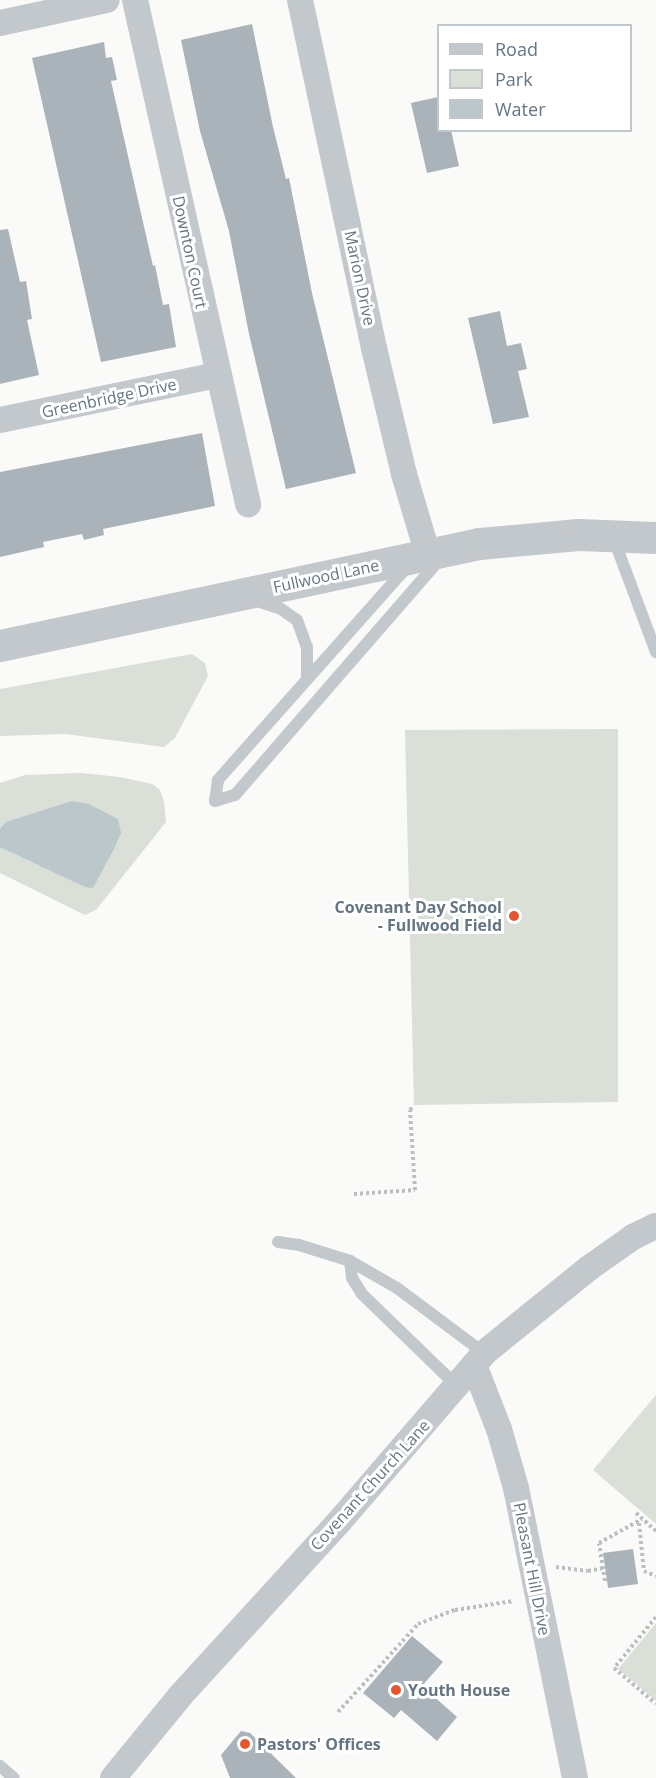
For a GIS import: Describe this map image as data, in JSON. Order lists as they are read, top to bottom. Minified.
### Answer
{"streets":{"street":["Downton Court","Marion Drive","Greenbridge Drive","Fullwood Lane","Covenant Church Lane","Pleasant Hill Drive"]},"crossings":[["Downton Court","Greenbridge Drive"],["Marion Drive","Fullwood Lane"],["Covenant Church Lane","Pleasant Hill Drive"]],"places":["Covenant Day School - Fullwood Field","Youth House","Pastors' Offices"],"legend":["Road","Park","Water"]}
